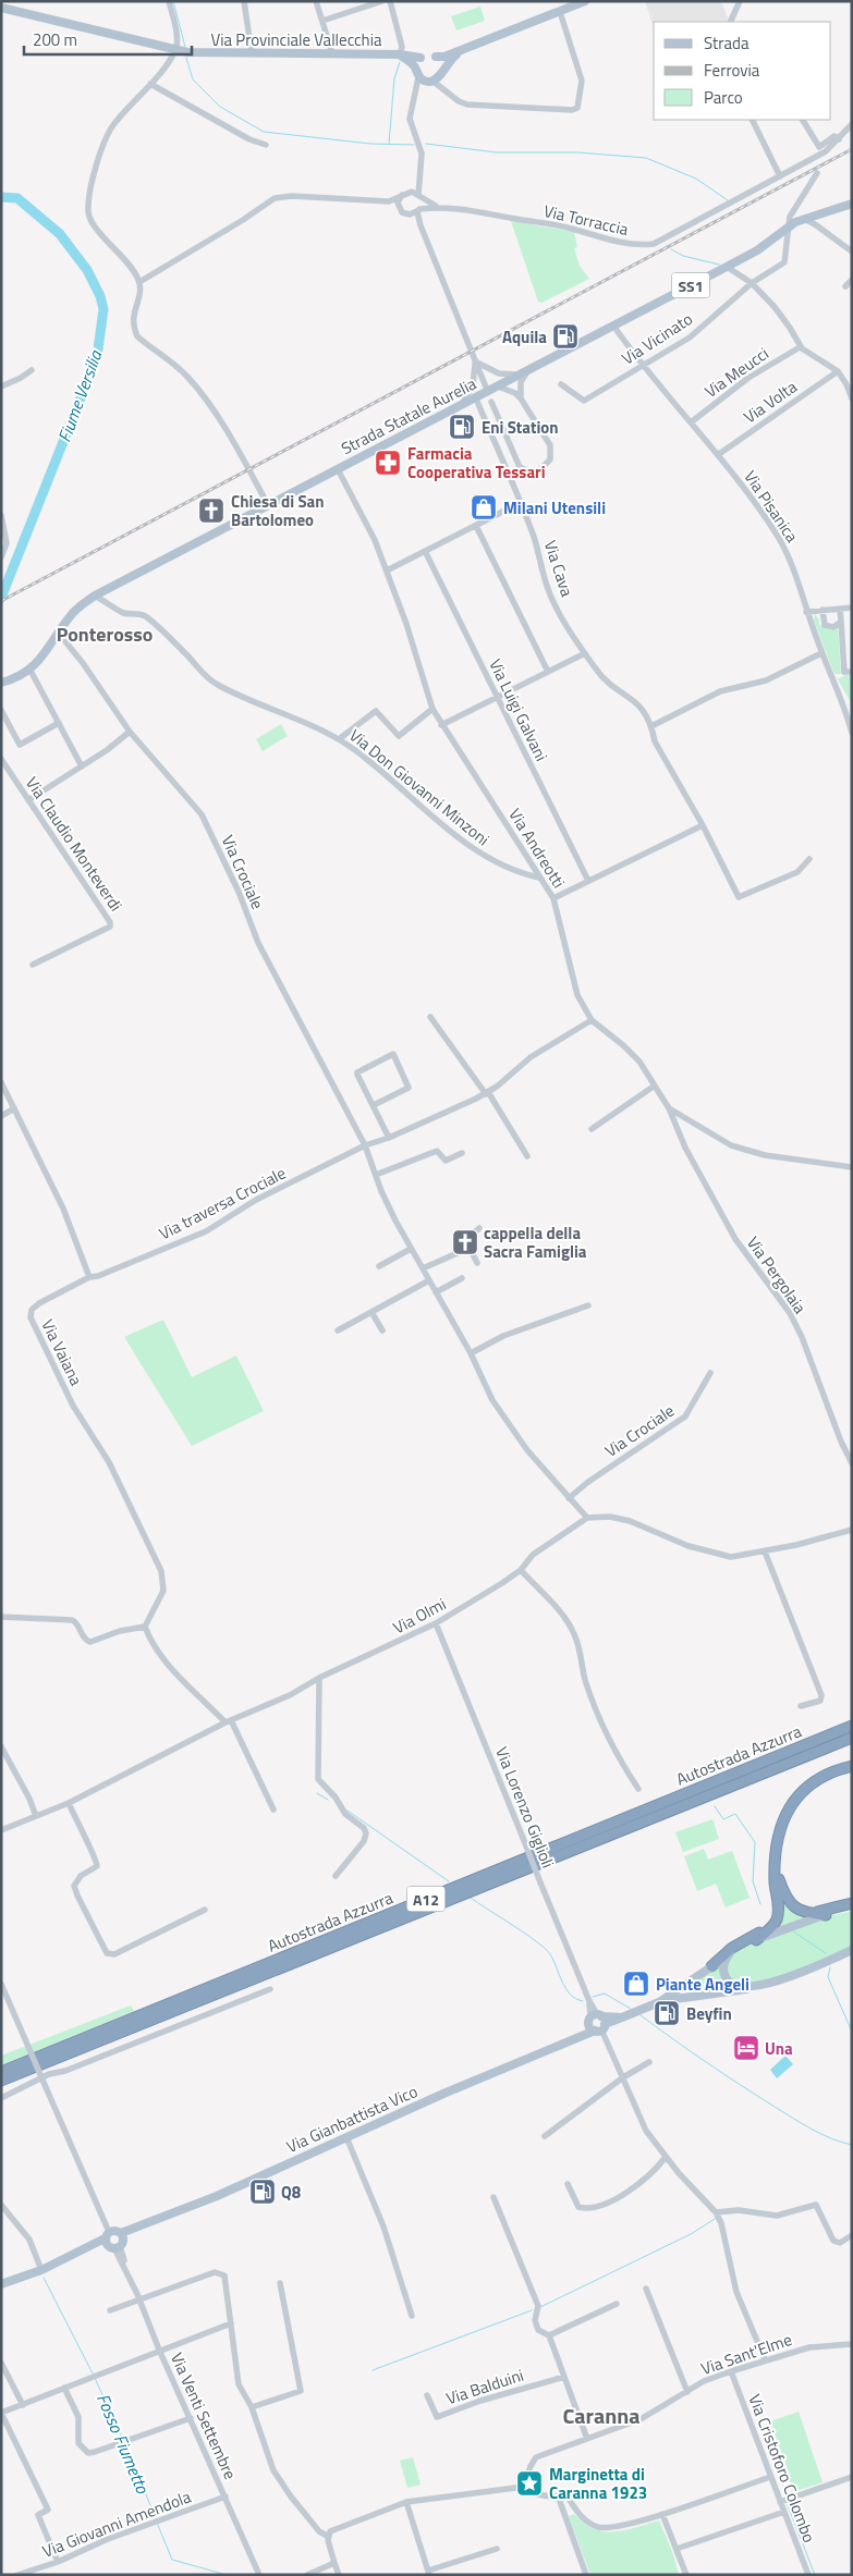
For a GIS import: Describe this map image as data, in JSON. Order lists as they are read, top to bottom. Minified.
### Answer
{"streets":{"highway":["Autostrada Azzurra","A12"],"main road":["Via Provinciale Vallecchia","SS1","Strada Statale Aurelia","Via Gianbattista Vico"],"street":["Via Torraccia","Via Vicinato","Via Meucci","Via Volta","Via Pisanica","Via Cava","Via Luigi Galvani","Via Don Giovanni Minzoni","Via Claudio Monteverdi","Via Andreotti","Via Crociale","Via traversa Crociale","Via Pergolaia","Via Vaiana","Via Olmi","Via Lorenzo Giglioli","Via Sant'Elme","Via Balduini","Via Venti Settembre","Via Cristoforo Colombo","Via Giovanni Amendola"]},"crossings":[["Via Vicinato","Strada Statale Aurelia"],["Via Vicinato","Via Pisanica"],["Via Meucci","Via Pisanica"],["Via Volta","Via Pisanica"],["Strada Statale Aurelia","Via Pisanica"],["Strada Statale Aurelia","Via Cava"],["Strada Statale Aurelia","Via Don Giovanni Minzoni"],["Strada Statale Aurelia","Via Andreotti"],["Strada Statale Aurelia","Via Crociale"],["Via Don Giovanni Minzoni","Via Andreotti"],["Via Andreotti","Via Pergolaia"],["Via Crociale","Via traversa Crociale"],["Via Crociale","Via Olmi"],["Via traversa Crociale","Via Vaiana"],["Via Olmi","Via Lorenzo Giglioli"],["Via Lorenzo Giglioli","Via Gianbattista Vico"],["Via Lorenzo Giglioli","Via Sant'Elme"],["Via Gianbattista Vico","Via Venti Settembre"],["Via Sant'Elme","Via Cristoforo Colombo"],["Via Venti Settembre","Via Giovanni Amendola"]],"districts":["Ponterosso","Caranna"],"water":["Fiume Versilia","Fosso Fiumetto"],"places":{"fuel station":["Aquila","Eni Station","Beyfin","Q8"],"pharmacy":["Farmacia Cooperativa Tessari"],"shop":["Milani Utensili","Piante Angeli"],"church":["Chiesa di San Bartolomeo","cappella della Sacra Famiglia"],"hotel":["Una"],"place":["Marginetta di Caranna 1923"]},"legend":["Strada","Ferrovia","Parco"],"scale_bar":"200 m"}
